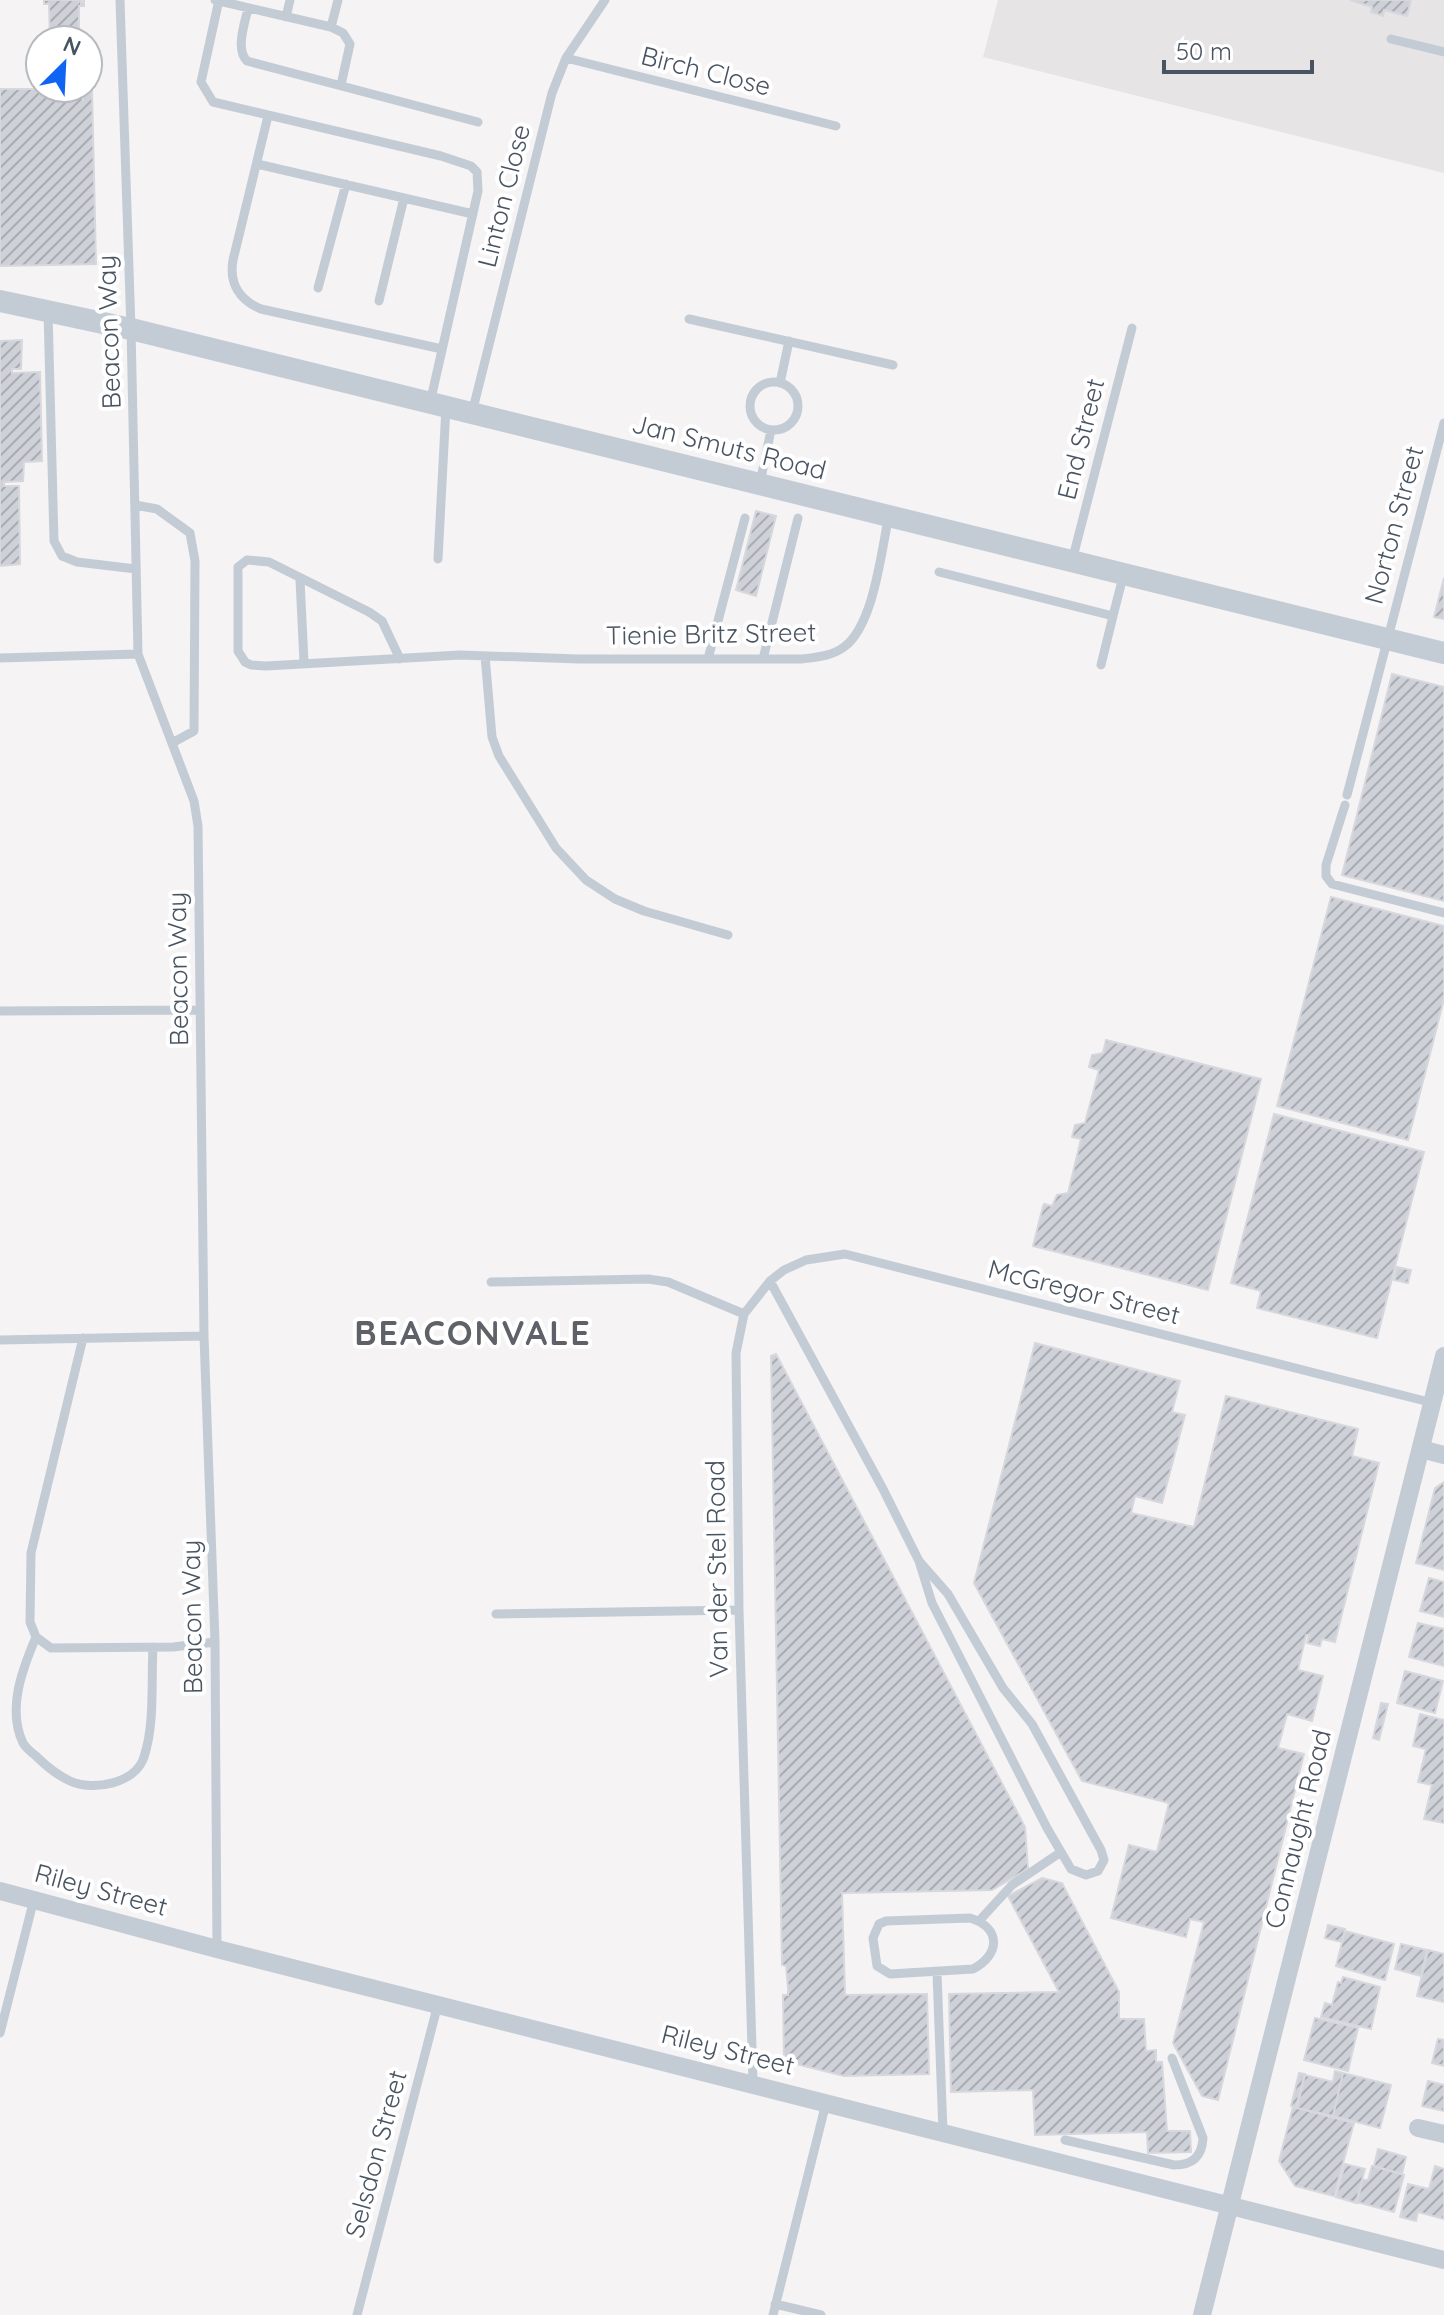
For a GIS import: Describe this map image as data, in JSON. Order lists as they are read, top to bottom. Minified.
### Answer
{"streets":{"street":["Jan Smuts Road","Connaught Road","Riley Street"],"lane":["Birch Close","Linton Close","Beacon Way","End Street","Norton Street","Tienie Britz Street","McGregor Street","Van der Stel Road","Selsdon Street"]},"crossings":[["Birch Close","Linton Close"],["Linton Close","Jan Smuts Road"],["Beacon Way","Jan Smuts Road"],["Beacon Way","Riley Street"],["End Street","Jan Smuts Road"],["Jan Smuts Road","Norton Street"],["Jan Smuts Road","Tienie Britz Street"],["McGregor Street","Van der Stel Road"],["McGregor Street","Connaught Road"],["Van der Stel Road","Riley Street"],["Connaught Road","Riley Street"],["Riley Street","Selsdon Street"]],"districts":["BEACONVALE"],"scale_bar":"50 m","north":"top right"}
